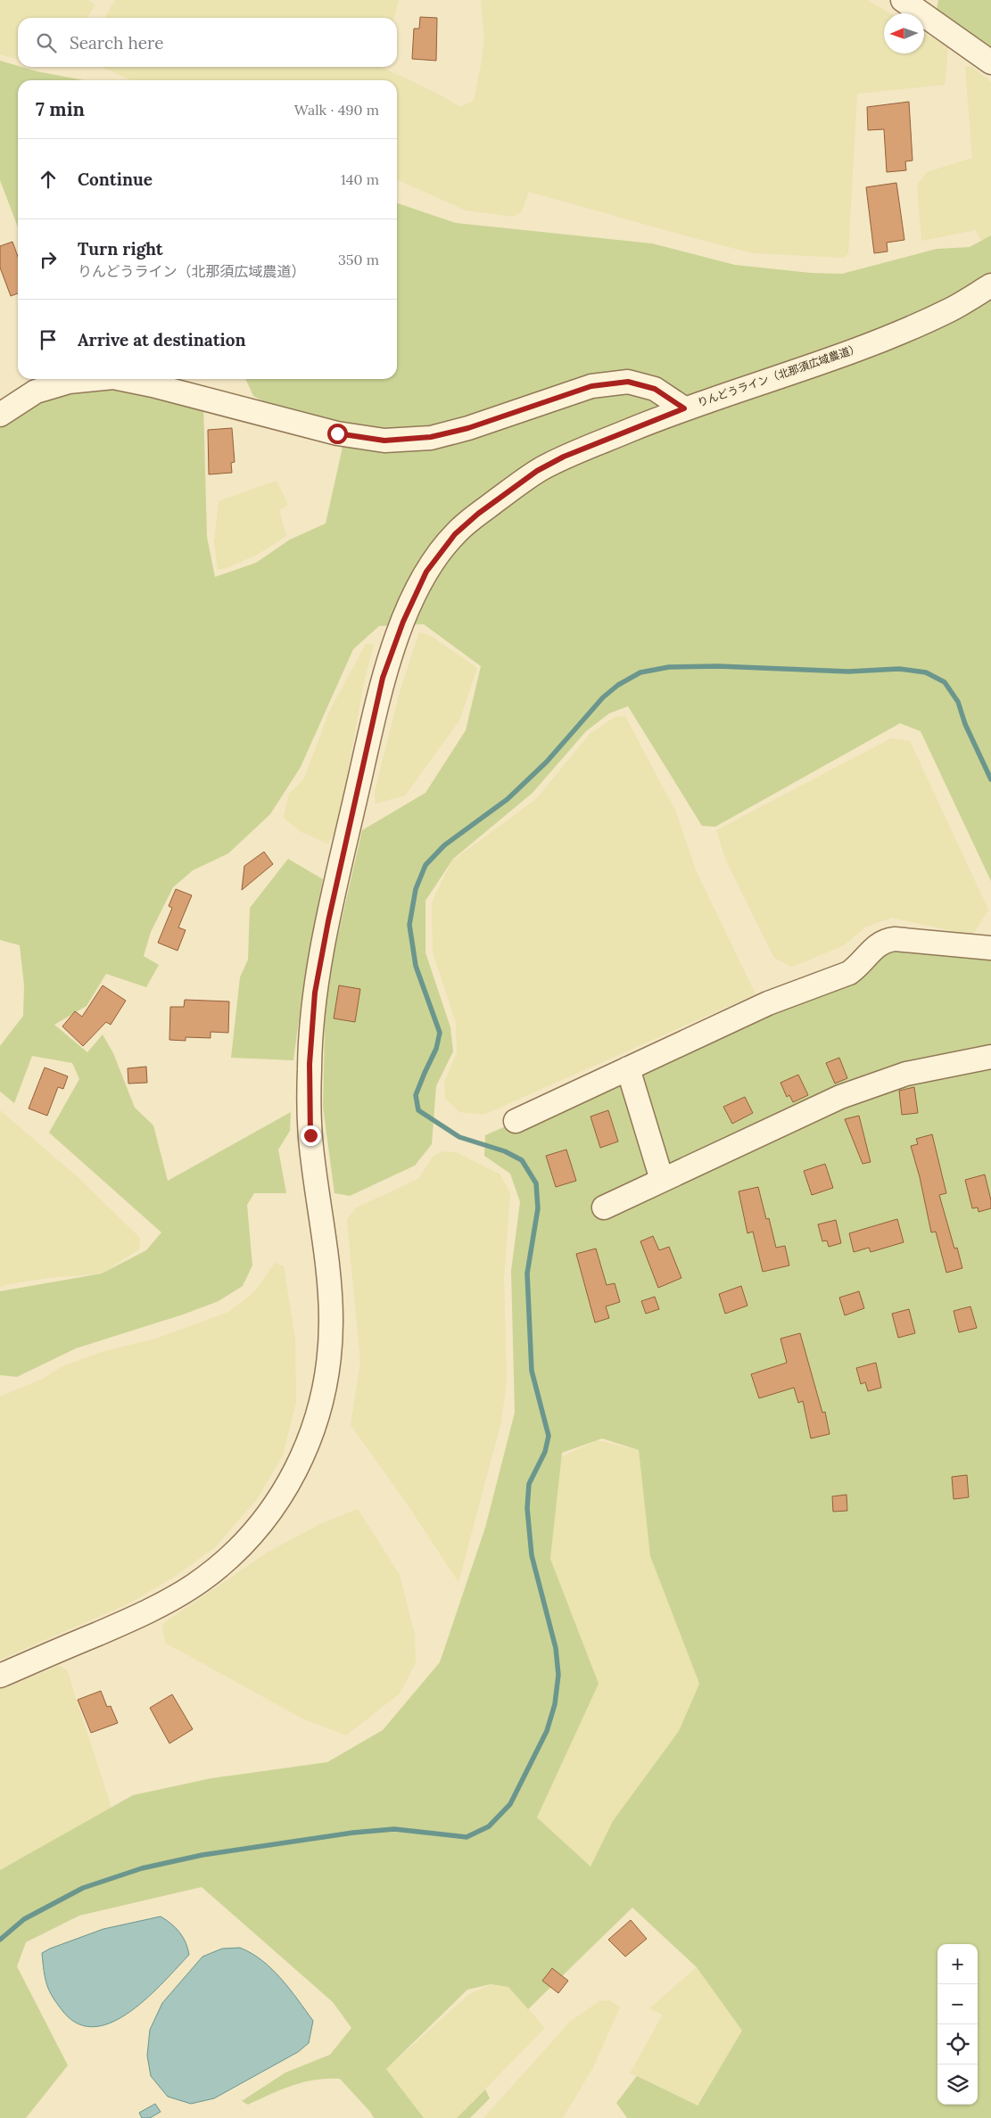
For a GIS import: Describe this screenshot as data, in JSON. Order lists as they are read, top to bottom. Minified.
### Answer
{"streets":{"street":["りんどうライン（北那須広域農道）"]},"north":"left","page":{"search":"Search here","heading":["7 min","Walk · 490 m"],"list":[["Continue","140 m"],["Turn right","りんどうライン（北那須広域農道）","350 m"],"Arrive at destination"],"map_buttons":["+","−"]}}
